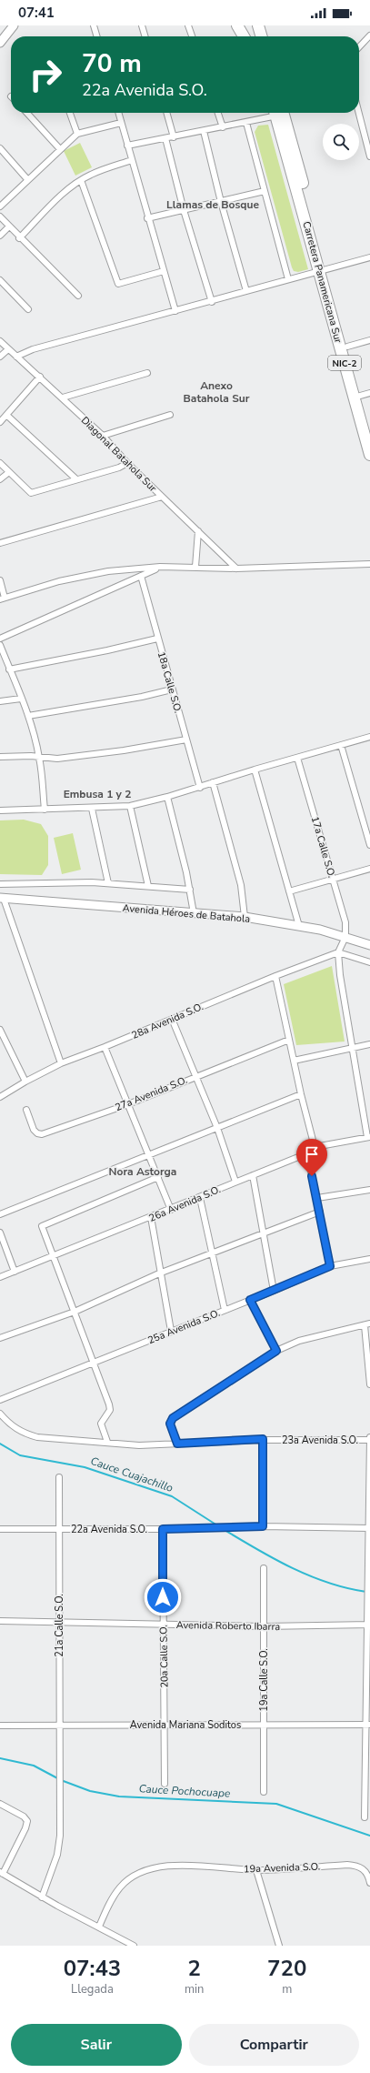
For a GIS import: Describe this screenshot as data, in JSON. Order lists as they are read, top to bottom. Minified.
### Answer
{"streets":{"highway":["Carretera Panamericana Sur","NIC-2"],"main road":["Avenida Héroes de Batahola"],"street":["Diagonal Batahola Sur","18a Calle S.O.","17a Calle S.O.","28a Avenida S.O.","27a Avenida S.O.","26a Avenida S.O.","25a Avenida S.O.","23a Avenida S.O.","22a Avenida S.O.","21a Calle S.O.","Avenida Roberto Ibarra","20a Calle S.O.","19a Calle S.O.","Avenida Mariana Soditos","19a Avenida S.O."]},"crossings":[["17a Calle S.O.","Avenida Héroes de Batahola"],["22a Avenida S.O.","21a Calle S.O."],["22a Avenida S.O.","20a Calle S.O."],["21a Calle S.O.","Avenida Roberto Ibarra"],["21a Calle S.O.","Avenida Mariana Soditos"],["Avenida Roberto Ibarra","20a Calle S.O."],["Avenida Roberto Ibarra","19a Calle S.O."],["20a Calle S.O.","Avenida Mariana Soditos"],["19a Calle S.O.","Avenida Mariana Soditos"]],"districts":["Llamas de Bosque","Anexo Batahola Sur","Embusa 1 y 2","Nora Astorga"],"water":["Cauce Cuajachillo","Cauce Pochocuape"],"page":{"status":"07:41","turn":["70 m","22a Avenida S.O."],"eta":["07:43","Llegada","2","min","720","m"],"buttons":["Salir","Compartir"]}}
